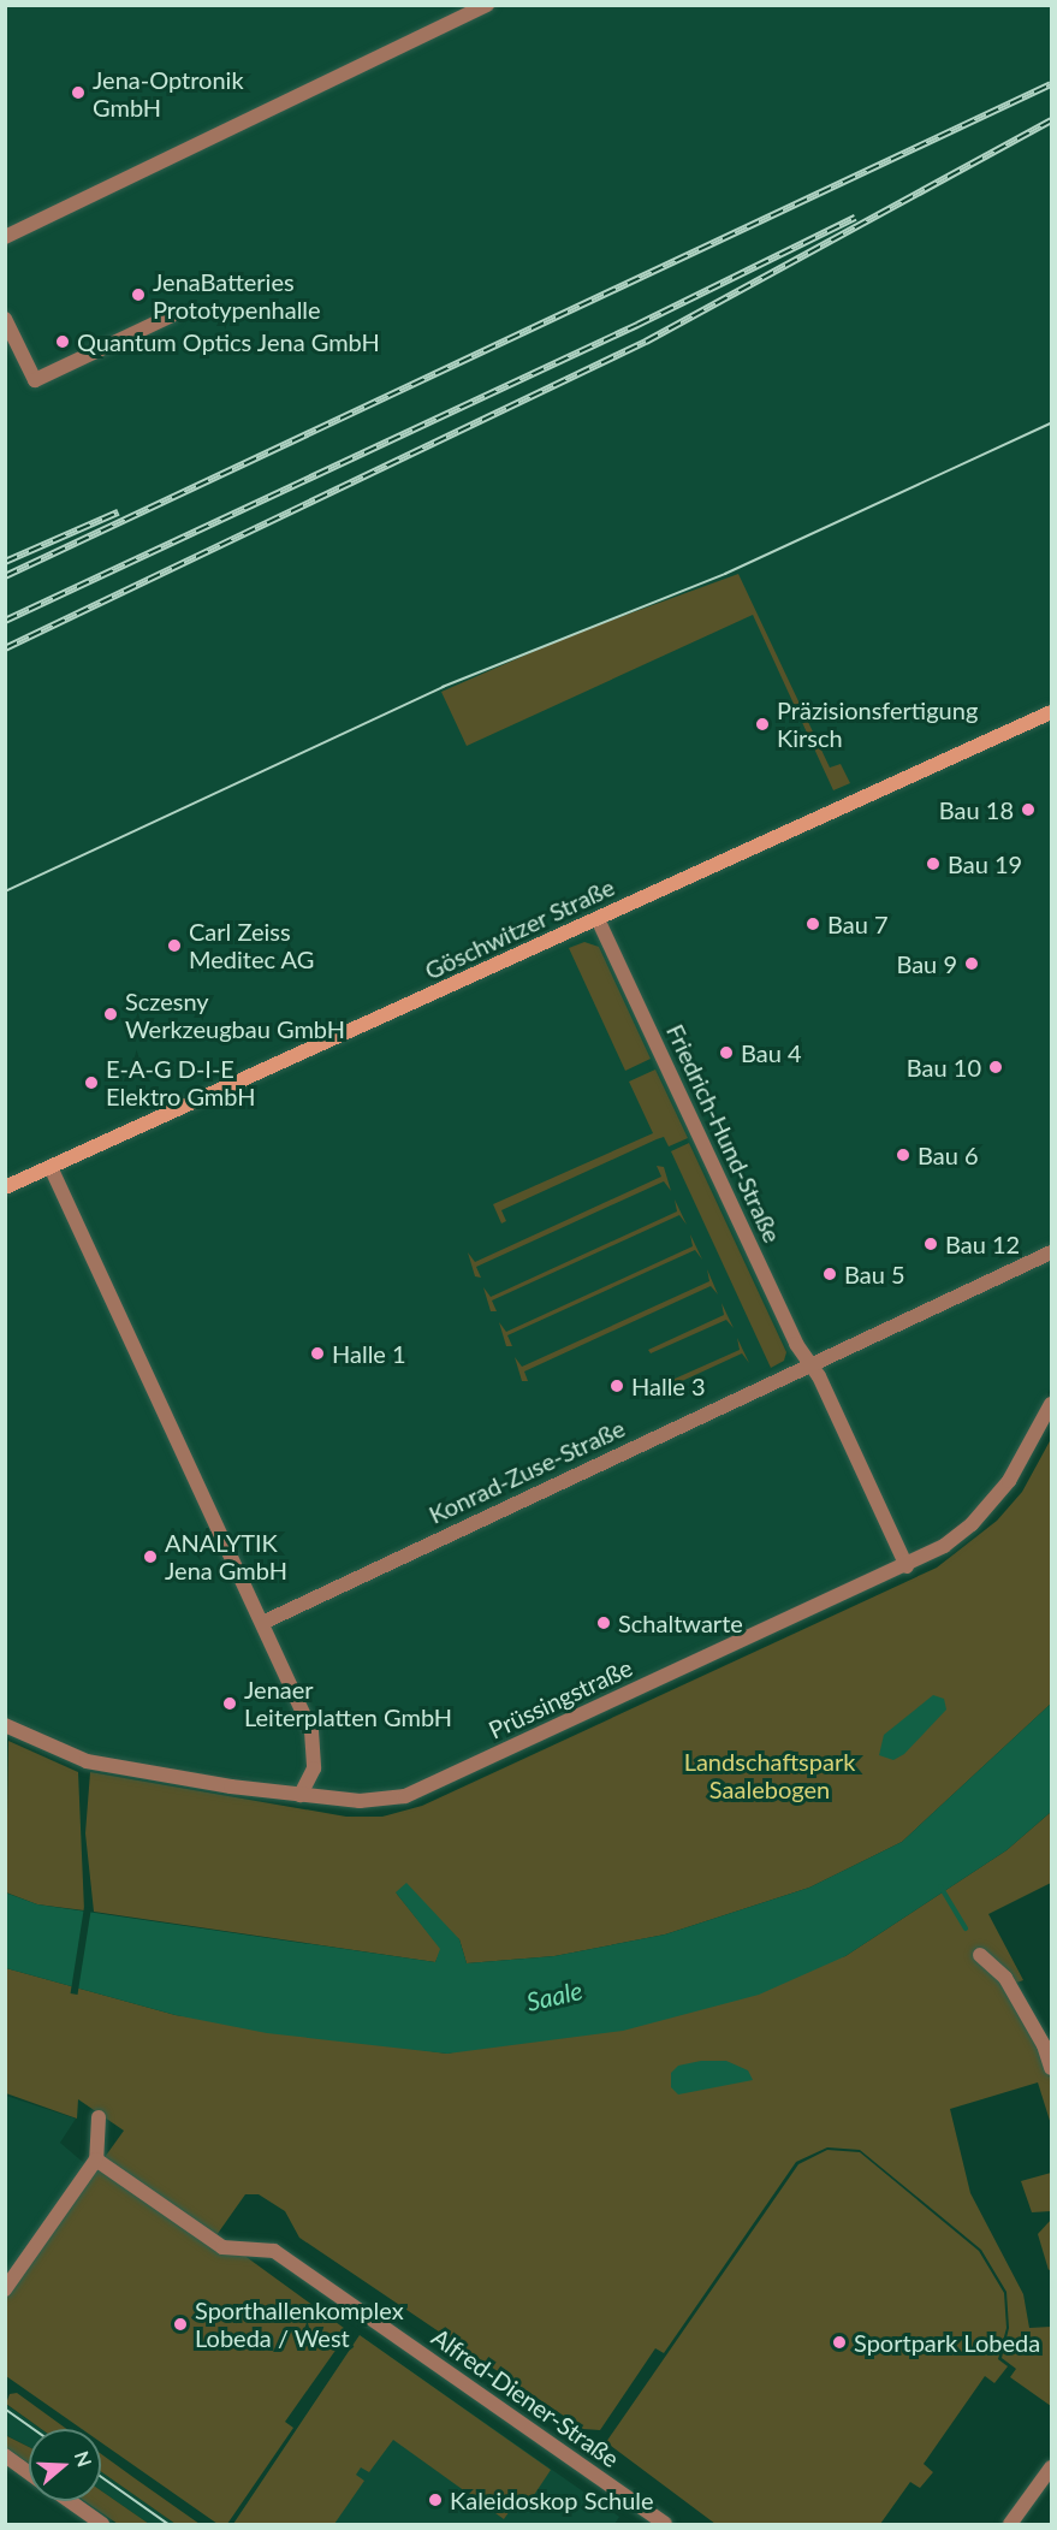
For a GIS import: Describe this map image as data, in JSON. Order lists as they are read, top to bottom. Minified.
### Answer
{"streets":{"main road":["Göschwitzer Straße"],"street":["Friedrich-Hund-Straße","Konrad-Zuse-Straße","Prüssingstraße","Alfred-Diener-Straße"]},"crossings":[["Göschwitzer Straße","Friedrich-Hund-Straße"],["Friedrich-Hund-Straße","Konrad-Zuse-Straße"],["Friedrich-Hund-Straße","Prüssingstraße"]],"water":["Saale"],"parks":["Landschaftspark Saalebogen"],"places":["Jena-Optronik GmbH","JenaBatteries Prototypenhalle","Quantum Optics Jena GmbH","Präzisionsfertigung Kirsch","Bau 18","Bau 19","Bau 7","Carl Zeiss Meditec AG","Bau 9","Sczesny Werkzeugbau GmbH","Bau 4","Bau 10","E-A-G D-I-E Elektro GmbH","Bau 6","Bau 12","Bau 5","Halle 1","Halle 3","ANALYTIK Jena GmbH","Schaltwarte","Jenaer Leiterplatten GmbH","Sporthallenkomplex Lobeda / West","Sportpark Lobeda","Kaleidoskop Schule"],"north":"right"}
